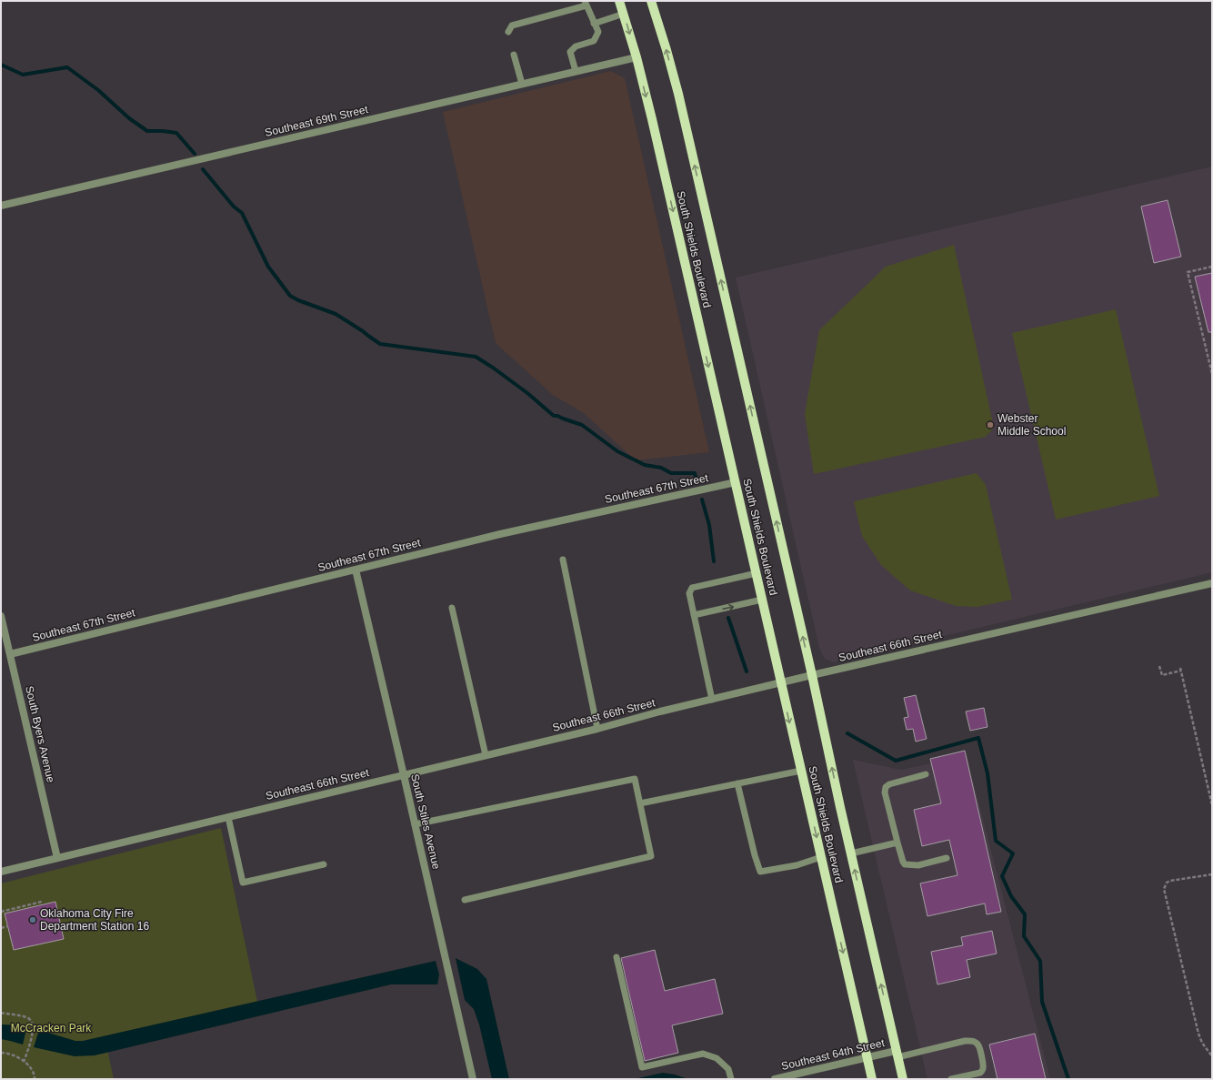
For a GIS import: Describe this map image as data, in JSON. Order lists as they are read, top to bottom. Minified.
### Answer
{"streets":{"main road":["South Shields Boulevard"],"street":["Southeast 69th Street","Southeast 67th Street","Southeast 66th Street","South Byers Avenue","South Stiles Avenue","Southeast 64th Street"]},"crossings":[["Southeast 69th Street","South Shields Boulevard"],["South Shields Boulevard","Southeast 67th Street"],["South Shields Boulevard","Southeast 66th Street"],["South Shields Boulevard","Southeast 64th Street"],["Southeast 67th Street","South Byers Avenue"],["Southeast 67th Street","South Stiles Avenue"],["Southeast 66th Street","South Byers Avenue"],["Southeast 66th Street","South Stiles Avenue"]],"parks":["McCracken Park"],"places":["Webster Middle School","Oklahoma City Fire Department Station 16"]}
